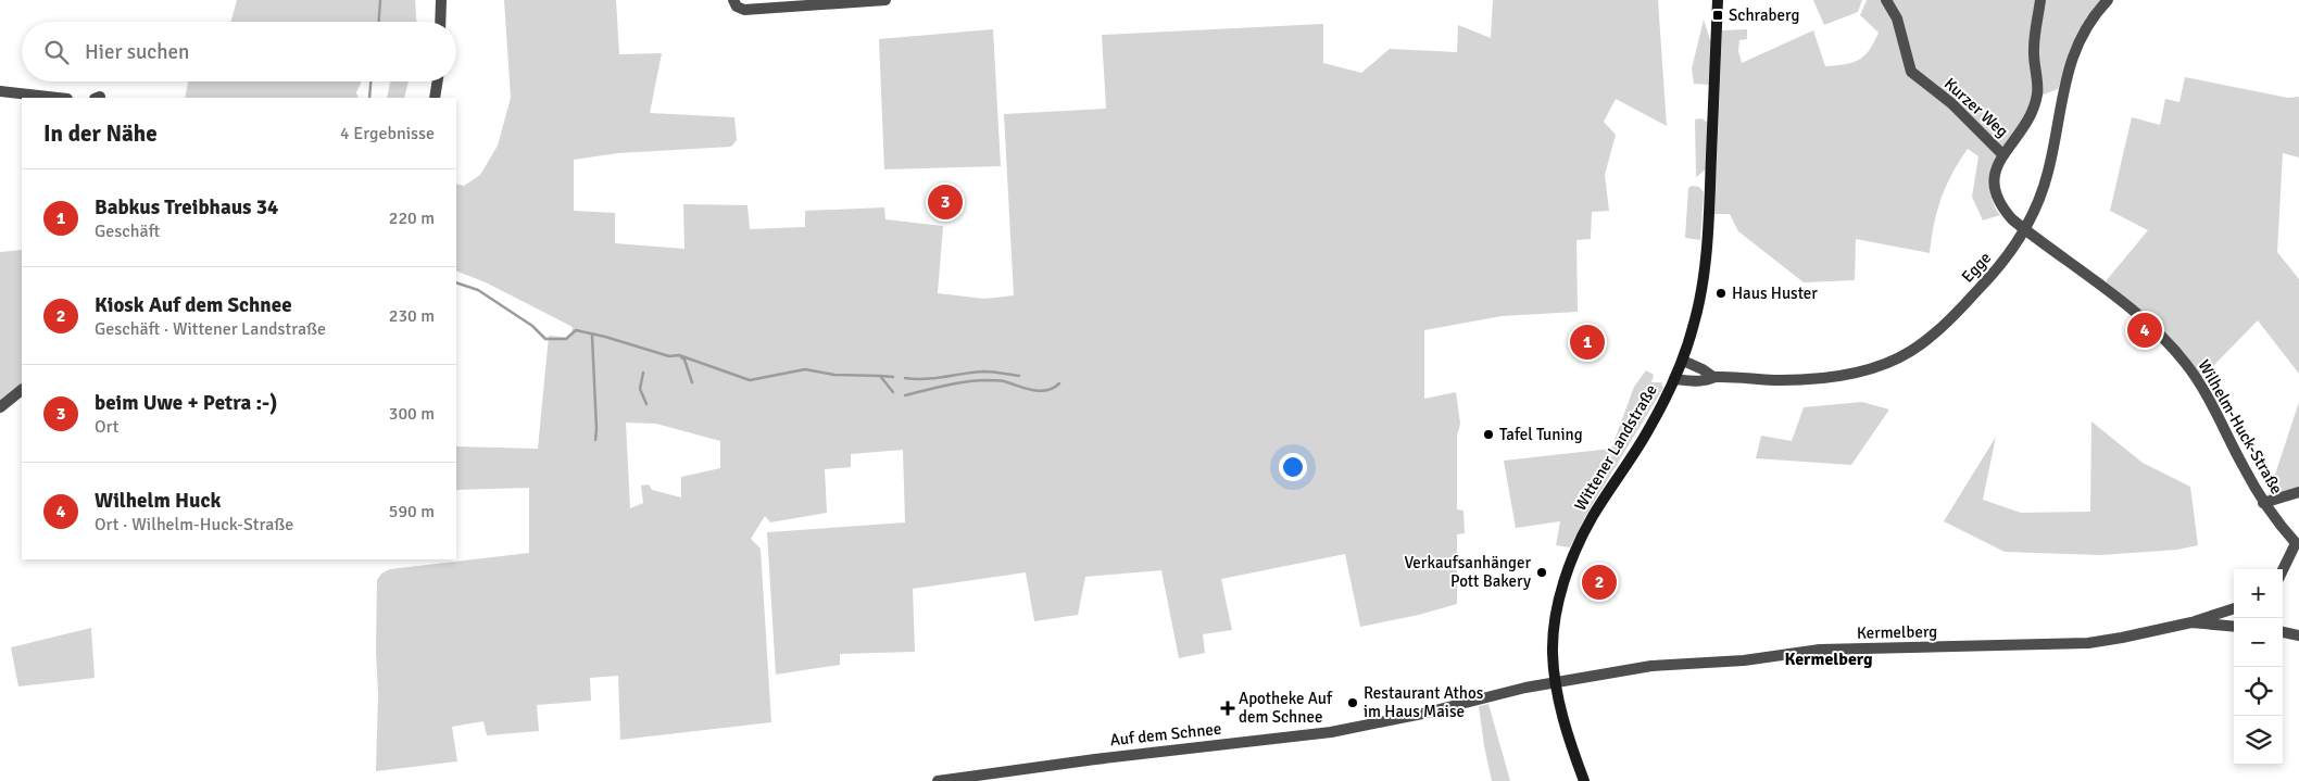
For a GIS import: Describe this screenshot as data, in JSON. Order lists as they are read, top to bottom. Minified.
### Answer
{"streets":{"main road":["Wittener Landstraße"],"street":["Kurzer Weg","Egge","Wilhelm-Huck-Straße","Kermelberg","Auf dem Schnee"]},"crossings":[["Kurzer Weg","Wilhelm-Huck-Straße"],["Egge","Wilhelm-Huck-Straße"],["Egge","Wittener Landstraße"],["Wittener Landstraße","Kermelberg"],["Wittener Landstraße","Auf dem Schnee"],["Kermelberg","Auf dem Schnee"]],"districts":["Kermelberg"],"places":{"transit":["Schraberg"],"other":["Haus Huster","Tafel Tuning","Verkaufsanhänger Pott Bakery","Restaurant Athos im Haus Maise"],"health":["Apotheke Auf dem Schnee"]},"page":{"search":"Hier suchen","heading":["In der Nähe","4 Ergebnisse"],"list":[{"mark":"1","name":"Babkus Treibhaus 34","note":"Geschäft","value":"220 m"},{"mark":"2","name":"Kiosk Auf dem Schnee","note":"Geschäft · Wittener Landstraße","value":"230 m"},{"mark":"3","name":"beim Uwe + Petra :-)","note":"Ort","value":"300 m"},{"mark":"4","name":"Wilhelm Huck","note":"Ort · Wilhelm-Huck-Straße","value":"590 m"}],"pins":["3","4","1","2"],"map_buttons":["+","−"]}}
